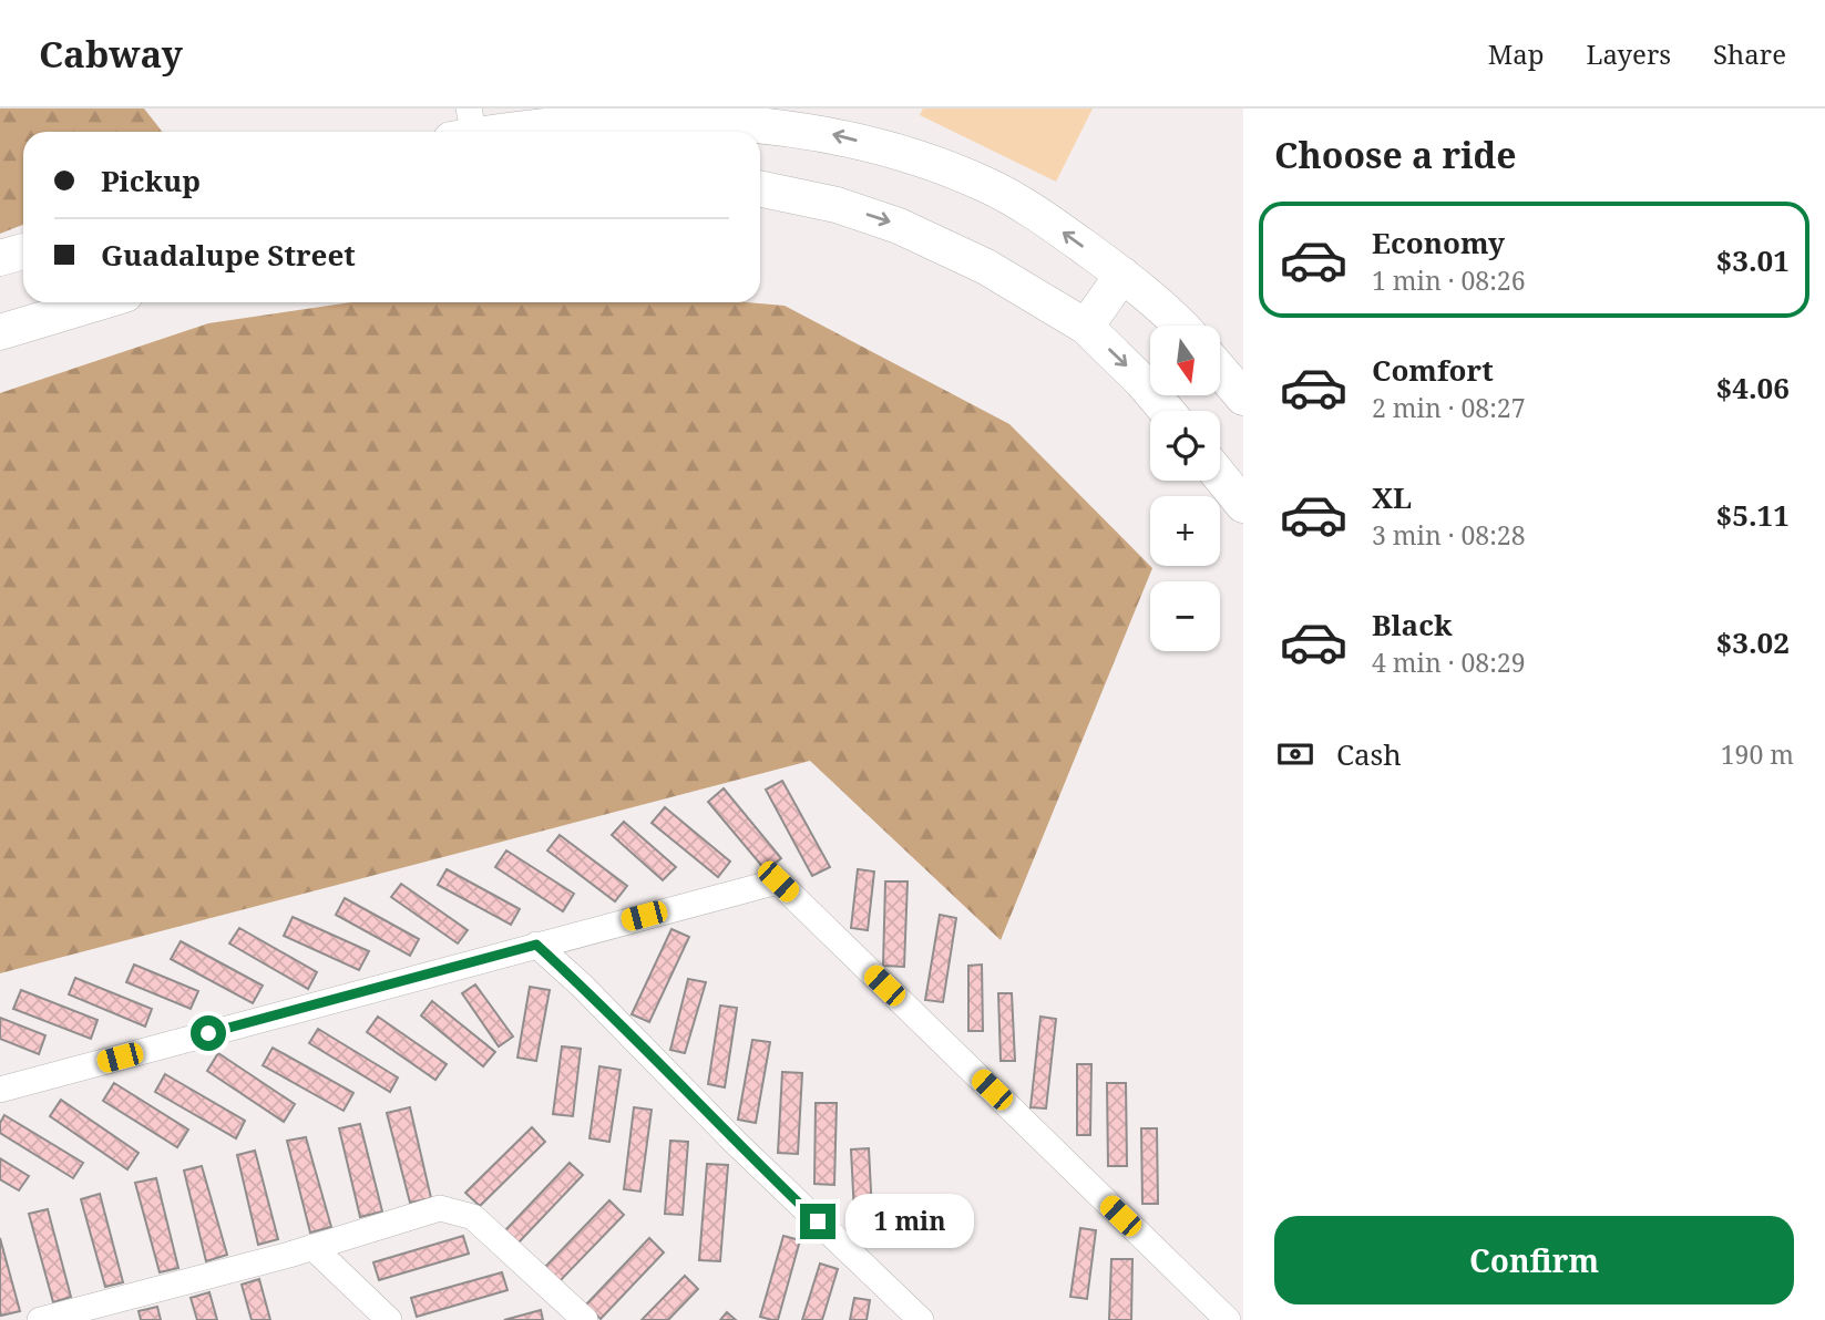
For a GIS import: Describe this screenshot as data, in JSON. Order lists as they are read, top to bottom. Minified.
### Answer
{"north":"bottom","page":{"header":"Cabway","nav":["Map","Layers","Share"],"heading":"Choose a ride","banner":["Pickup","Guadalupe Street"],"list":[{"name":"Economy","note":"1 min · 08:26","value":"$3.01"},{"name":"Comfort","note":"2 min · 08:27","value":"$4.06"},{"name":"XL","note":"3 min · 08:28","value":"$5.11"},{"name":"Black","note":"4 min · 08:29","value":"$3.02"}],"map_buttons":["+","−"],"pay":["Cash","190 m"],"bubble":"1 min","buttons":"Confirm"}}
